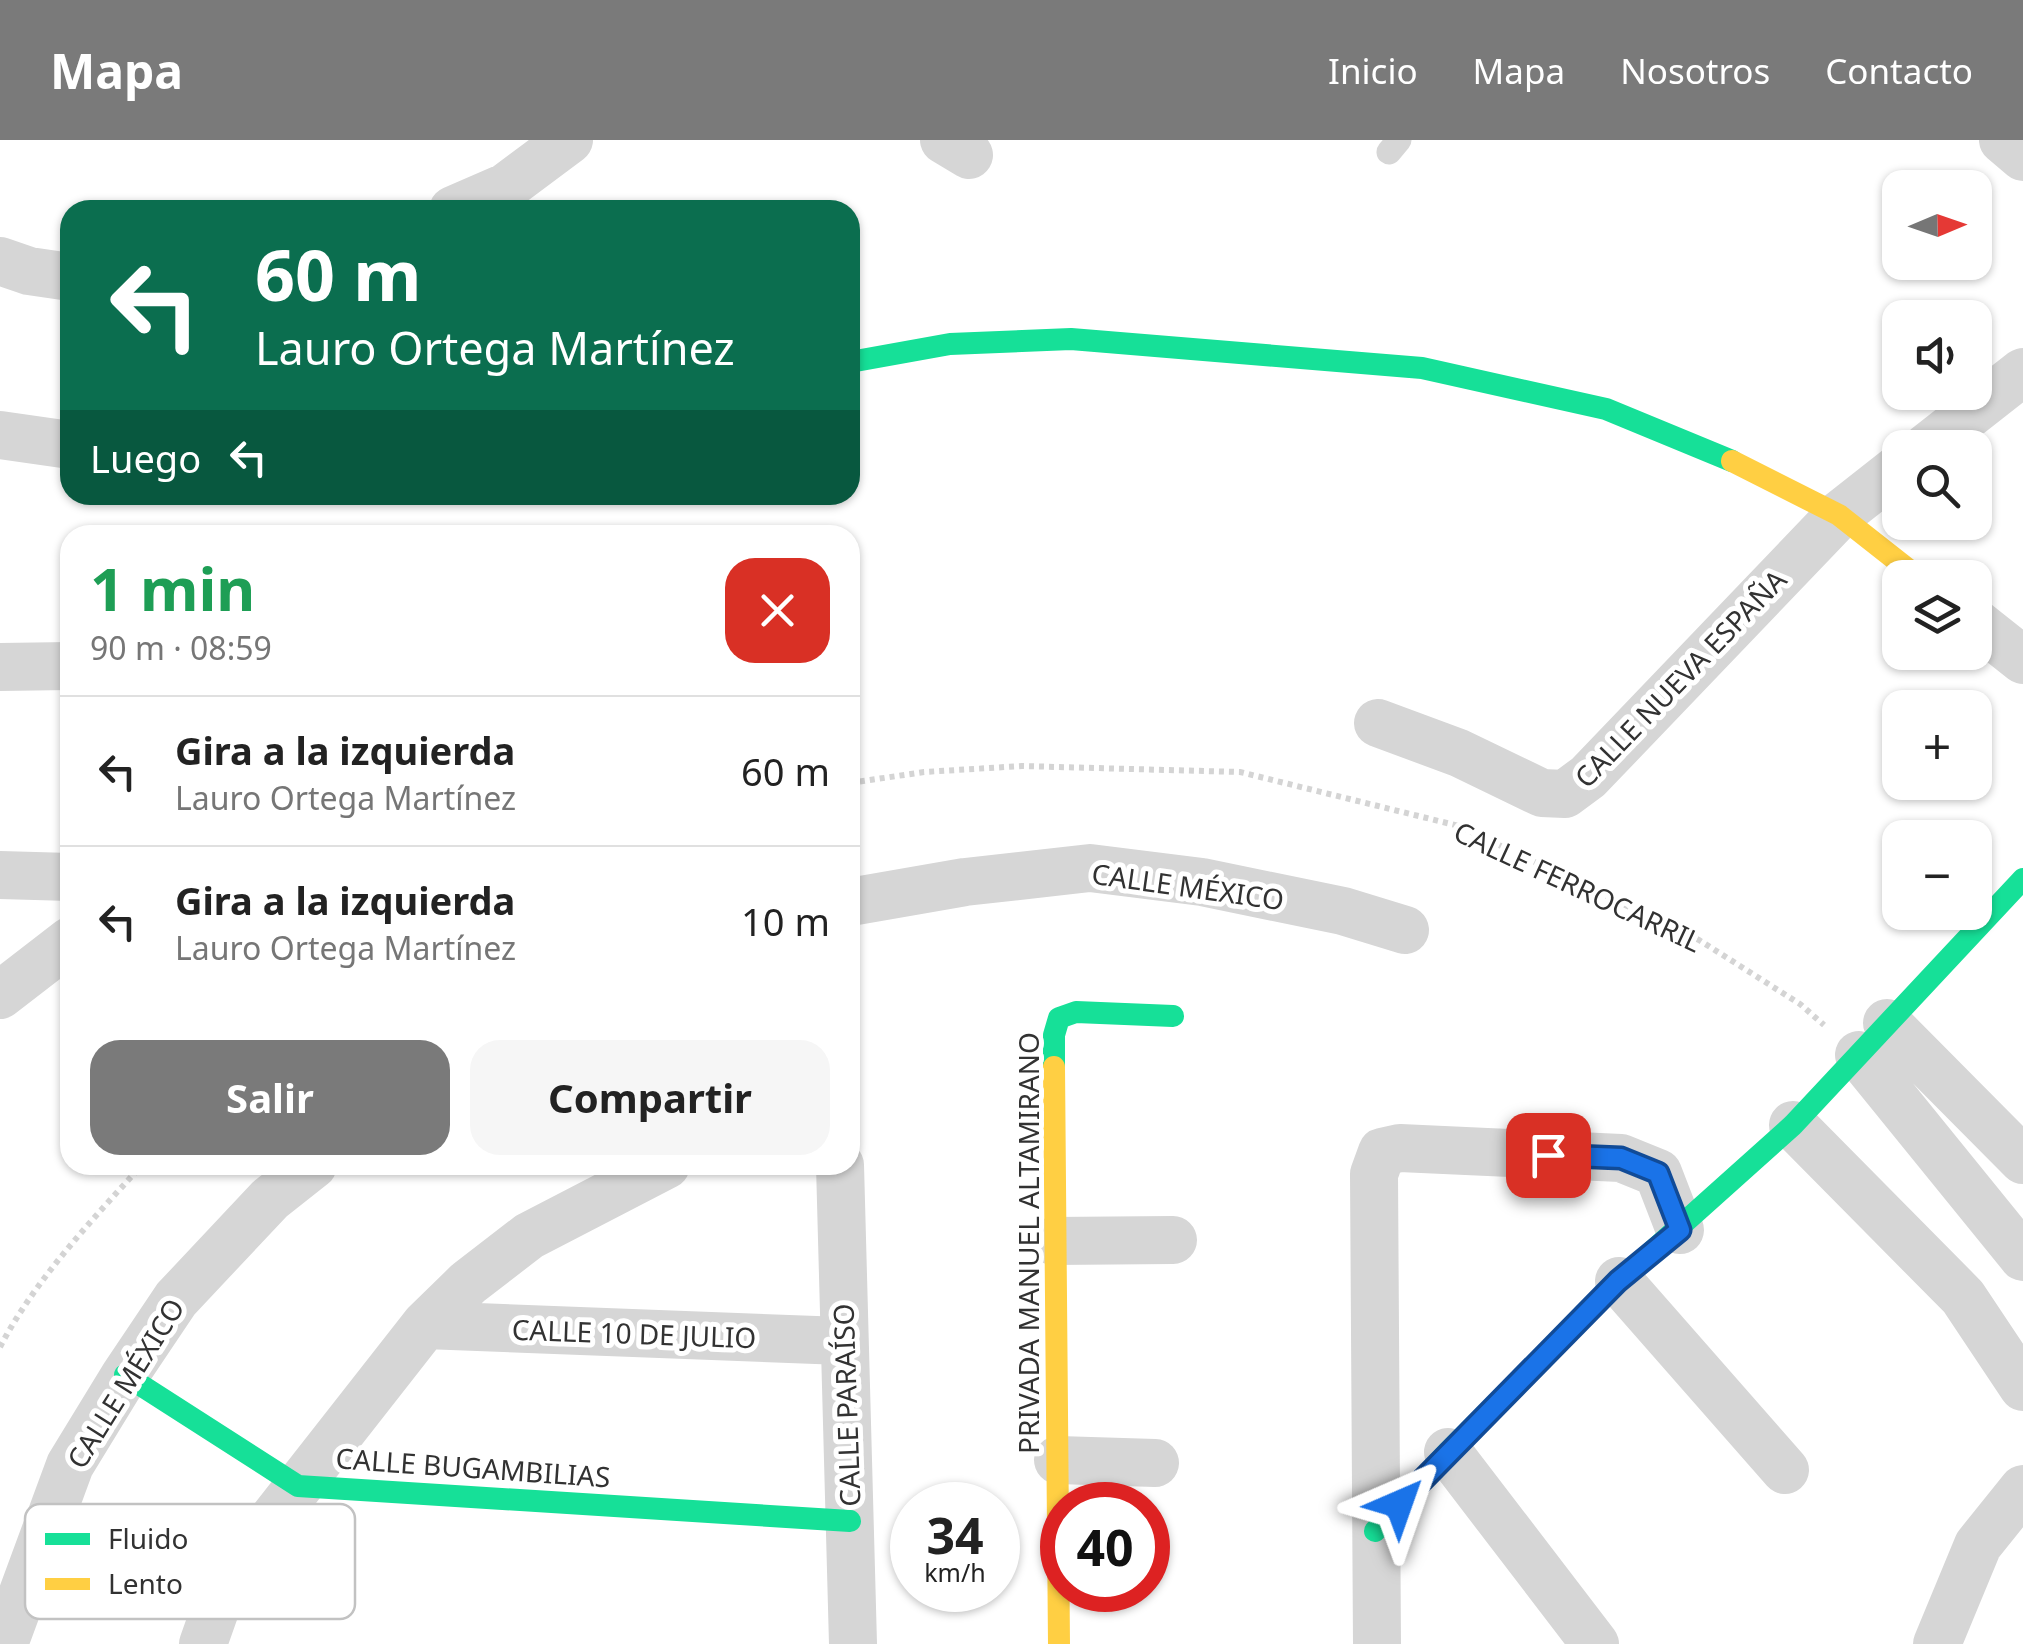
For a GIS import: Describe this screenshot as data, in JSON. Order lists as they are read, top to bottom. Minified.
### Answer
{"streets":{"street":["CALLE NUEVA ESPAÑA","CALLE MÉXICO","PRIVADA MANUEL ALTAMIRANO","CALLE 10 DE JULIO","CALLE PARAÍSO","CALLE BUGAMBILIAS"],"path":["CALLE FERROCARRIL"]},"crossings":[["CALLE MÉXICO","CALLE BUGAMBILIAS"],["CALLE 10 DE JULIO","CALLE PARAÍSO"],["CALLE PARAÍSO","CALLE BUGAMBILIAS"]],"legend":["Fluido","Lento"],"north":"right","page":{"header":"Mapa","nav":["Inicio","Mapa","Nosotros","Contacto"],"map_buttons":["+","−"],"turn":["60 m","Lauro Ortega Martínez"],"then":"Luego","heading":["1 min","90 m · 08:59"],"list":[{"name":"Gira a la izquierda","note":"Lauro Ortega Martínez","value":"60 m"},{"name":"Gira a la izquierda","note":"Lauro Ortega Martínez","value":"10 m"}],"buttons":["Salir","Compartir"],"speed":"34 km/h","limit":"40"}}
